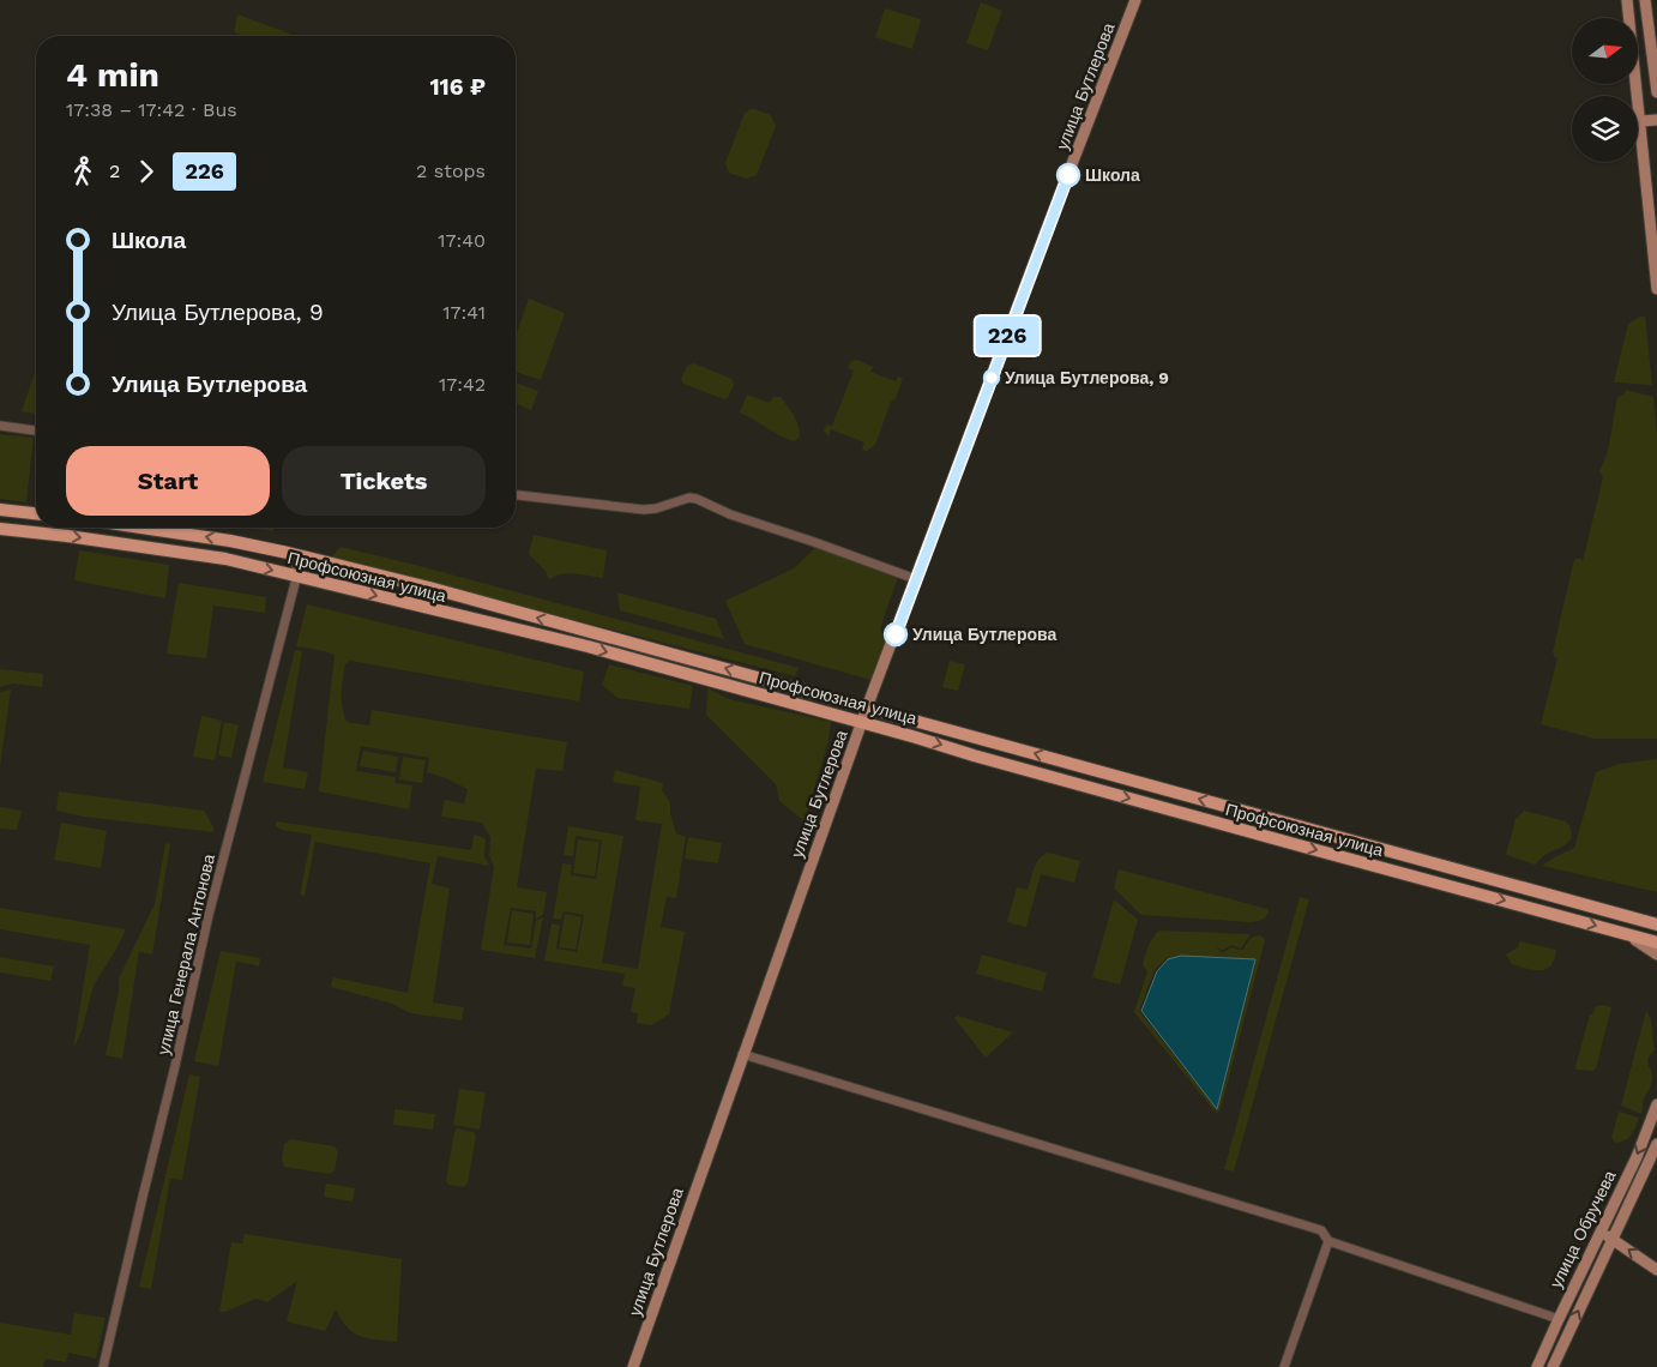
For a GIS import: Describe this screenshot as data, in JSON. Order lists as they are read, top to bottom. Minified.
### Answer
{"streets":{"main road":["Профсоюзная улица"],"street":["улица Бутлерова","улица Генерала Антонова","улица Обручева"]},"crossings":[["улица Бутлерова","Профсоюзная улица"],["Профсоюзная улица","улица Генерала Антонова"]],"places":["Школа","Улица Бутлерова, 9","Улица Бутлерова"],"lines":["bus line 226"],"north":"right","page":{"on_map":"226","heading":["4 min","17:38 – 17:42 · Bus","116 ₽"],"legs":["2","226","2 stops"],"list":[{"name":"Школа","value":"17:40"},{"name":"Улица Бутлерова, 9","value":"17:41"},{"name":"Улица Бутлерова","value":"17:42"}],"buttons":["Start","Tickets"]}}
